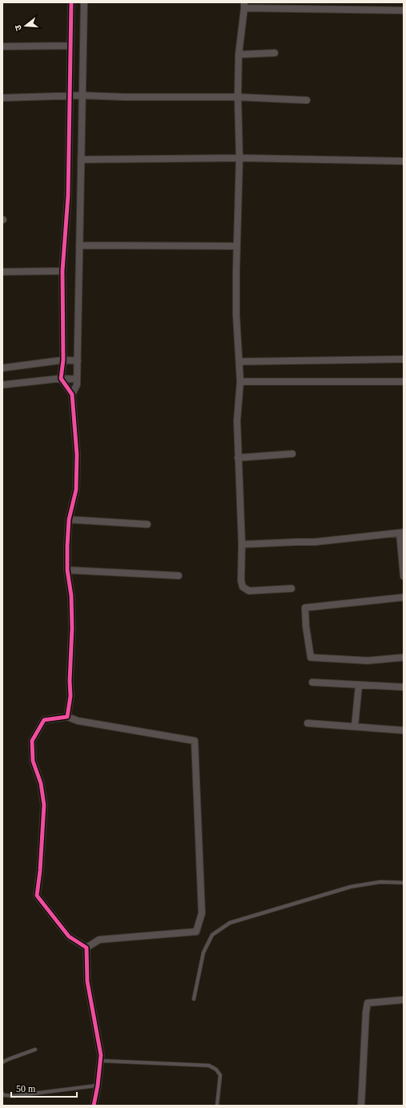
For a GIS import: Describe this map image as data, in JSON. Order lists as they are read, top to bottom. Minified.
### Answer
{"scale_bar":"50 m","north":"left"}
